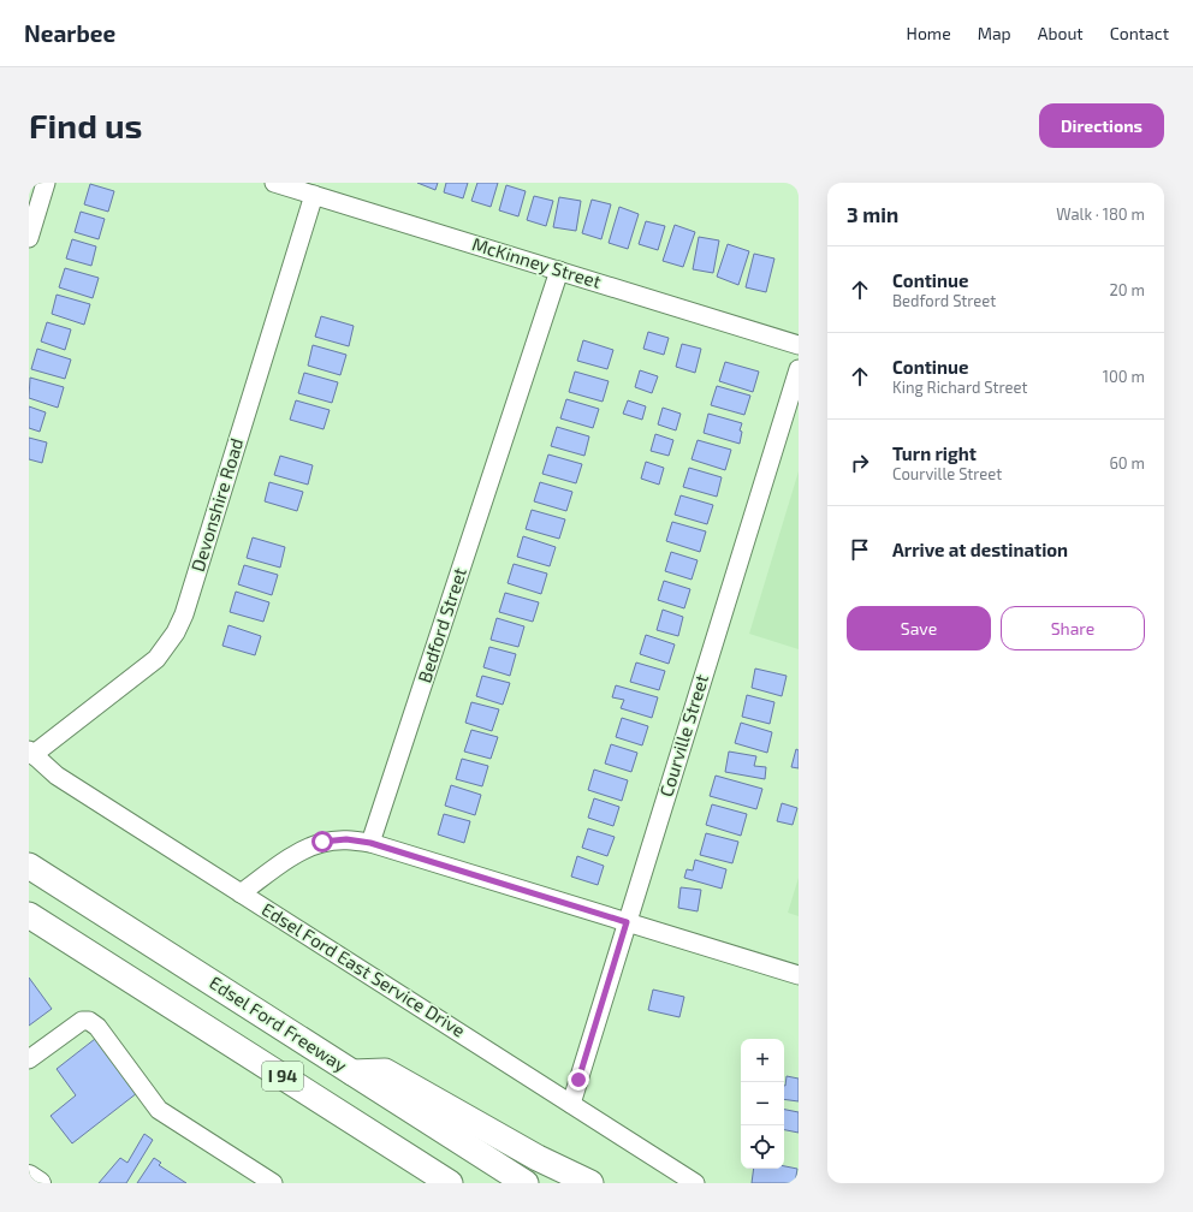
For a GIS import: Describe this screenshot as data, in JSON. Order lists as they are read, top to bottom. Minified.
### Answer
{"streets":{"highway":["Edsel Ford Freeway","I 94"],"street":["McKinney Street","Devonshire Road","Bedford Street","Courville Street","Edsel Ford East Service Drive"]},"crossings":[["McKinney Street","Devonshire Road"],["McKinney Street","Bedford Street"],["Devonshire Road","Edsel Ford East Service Drive"],["Courville Street","Edsel Ford East Service Drive"]],"page":{"header":"Nearbee","nav":["Home","Map","About","Contact"],"buttons":["Directions",["Save","Share"]],"title":"Find us","heading":["3 min","Walk · 180 m"],"list":[["Continue","Bedford Street","20 m"],["Continue","King Richard Street","100 m"],["Turn right","Courville Street","60 m"],"Arrive at destination"],"map_buttons":["+","−"]}}
